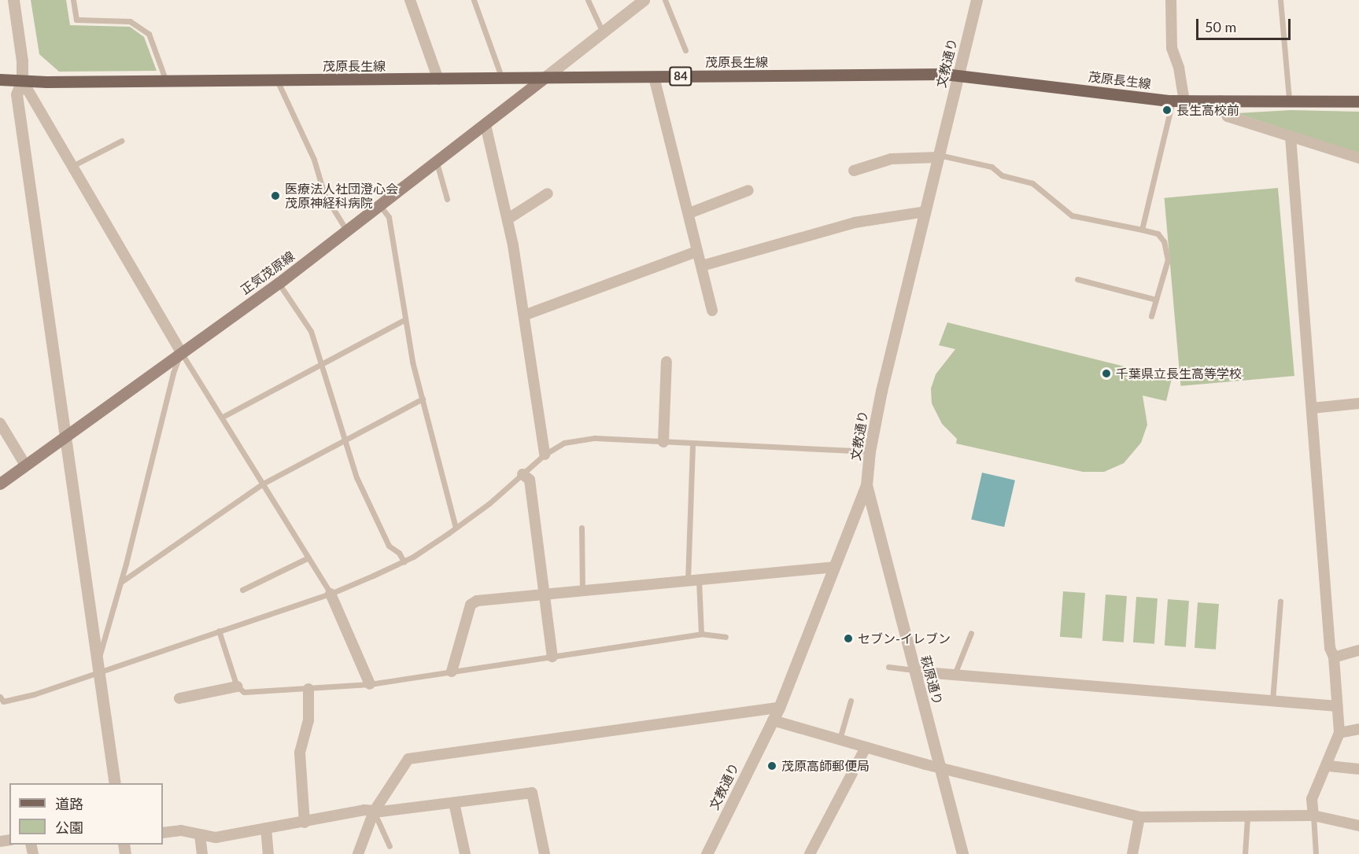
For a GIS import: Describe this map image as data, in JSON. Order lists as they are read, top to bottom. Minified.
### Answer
{"streets":{"main road":["茂原長生線","84","正気茂原線"],"street":["文教通り","萩原通り"]},"crossings":[["茂原長生線","文教通り"],["茂原長生線","正気茂原線"],["文教通り","萩原通り"]],"places":["長生高校前","医療法人社団澄心会 茂原神経科病院","千葉県立長生高等学校","セブン-イレブン","茂原高師郵便局"],"legend":["道路","公園"],"scale_bar":"50 m"}
